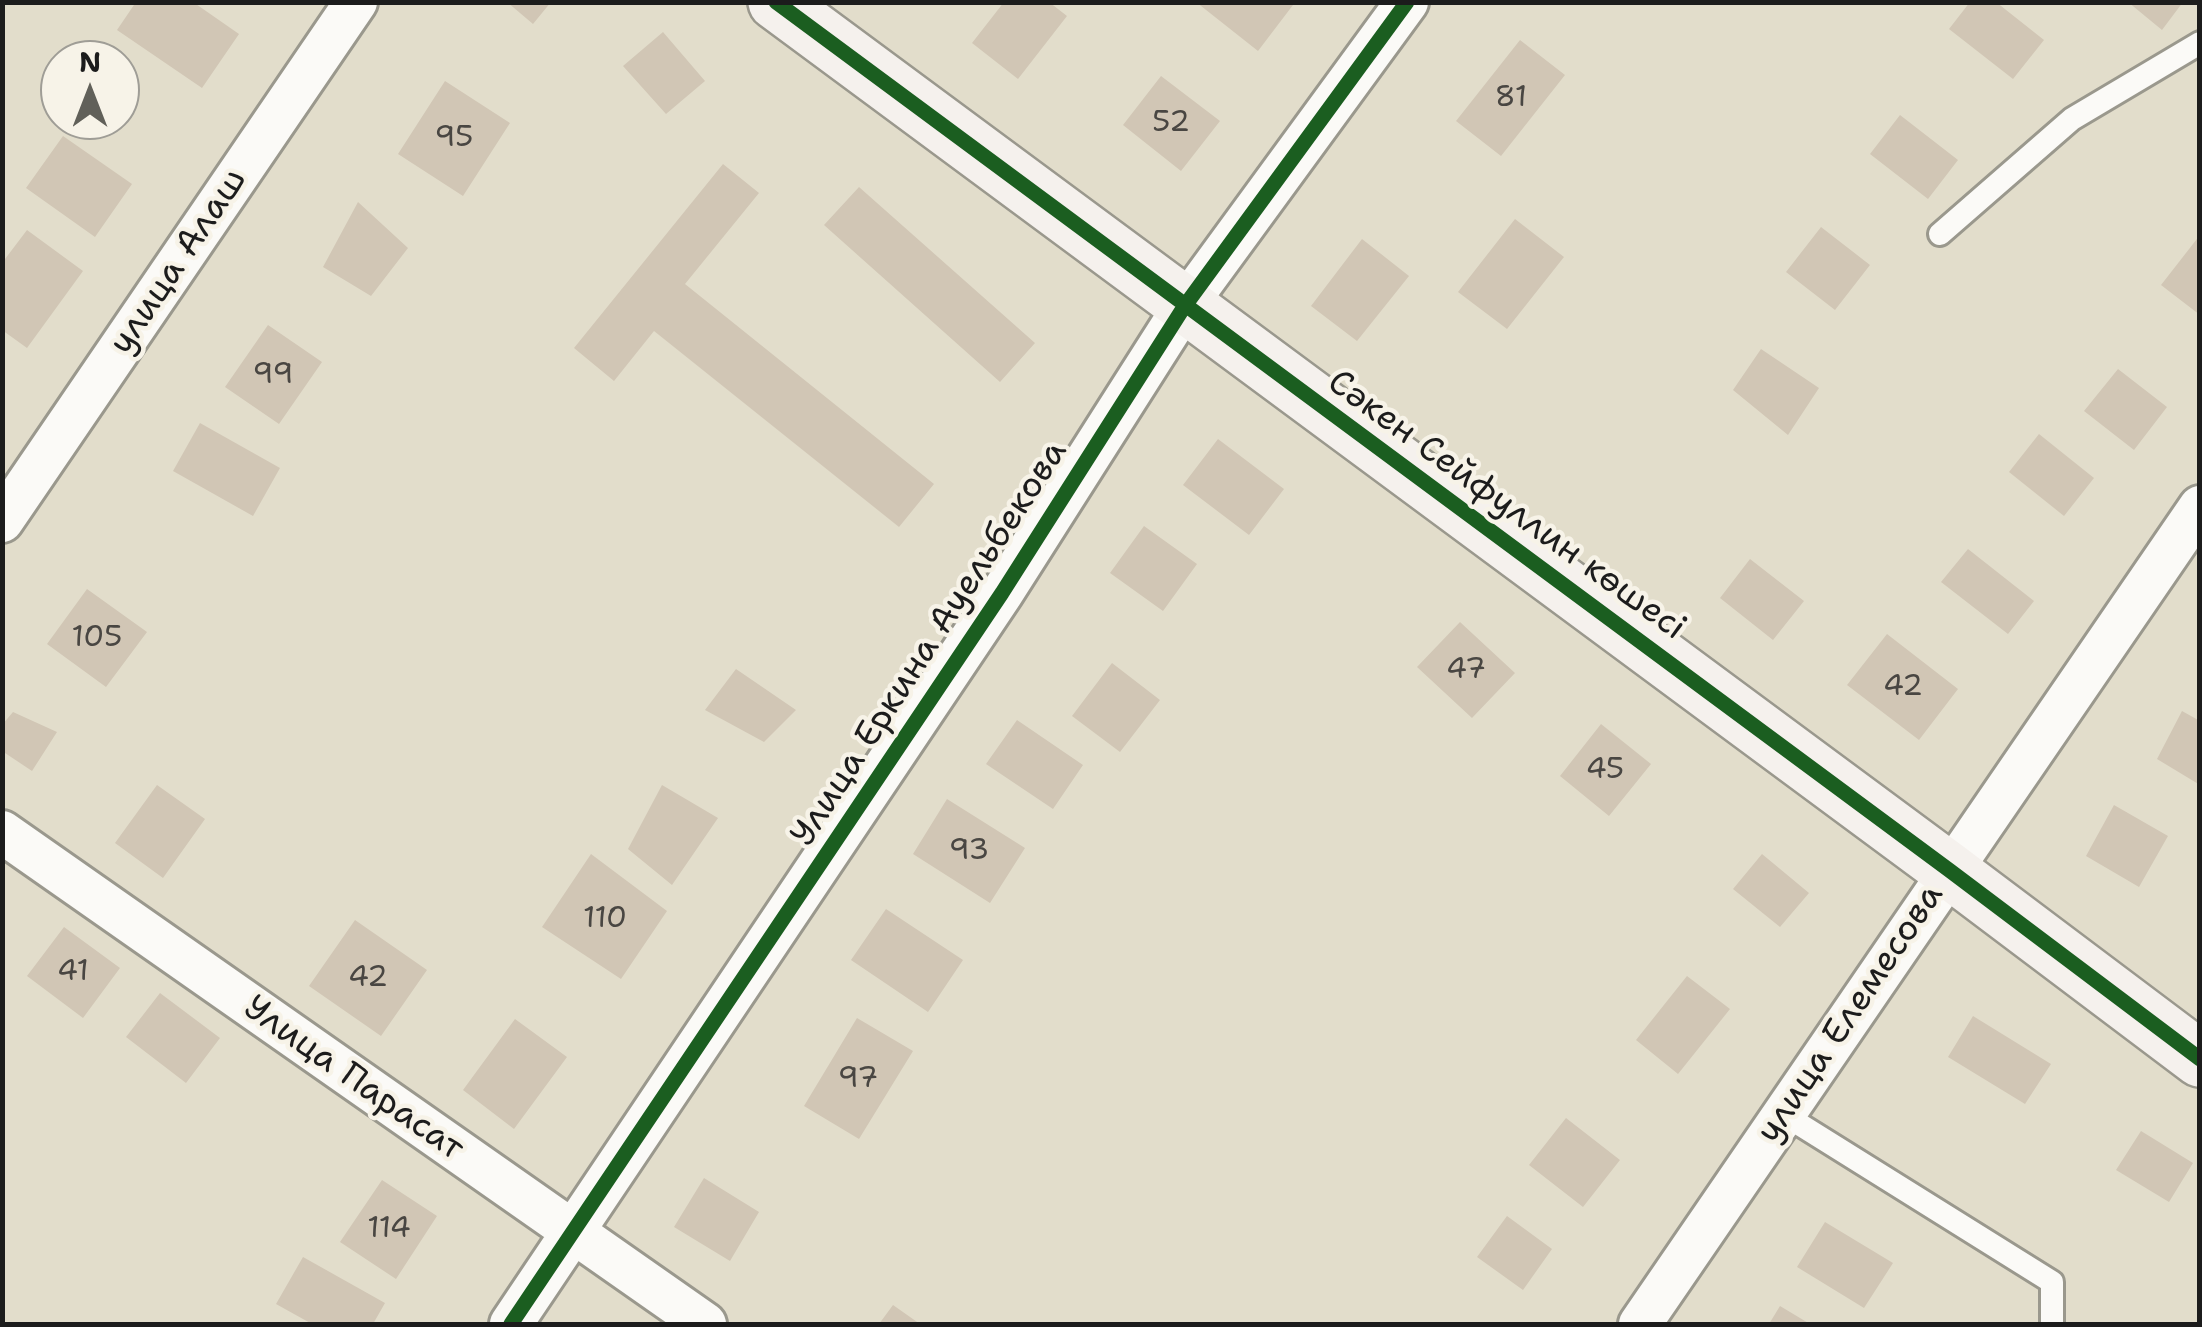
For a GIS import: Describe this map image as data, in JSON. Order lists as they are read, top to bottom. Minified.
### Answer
{"streets":{"street":["улица Алаш","Сәкен Сейфуллин көшесі","Улица Еркина Ауельбекова","улица Елемесова","Улица Парасат"]},"crossings":[["Сәкен Сейфуллин көшесі","Улица Еркина Ауельбекова"],["Сәкен Сейфуллин көшесі","улица Елемесова"],["Улица Еркина Ауельбекова","Улица Парасат"]],"house_numbers":["81","52","95","99","105","47","42","45","93","110","41","42","97","114"],"north":"top"}
